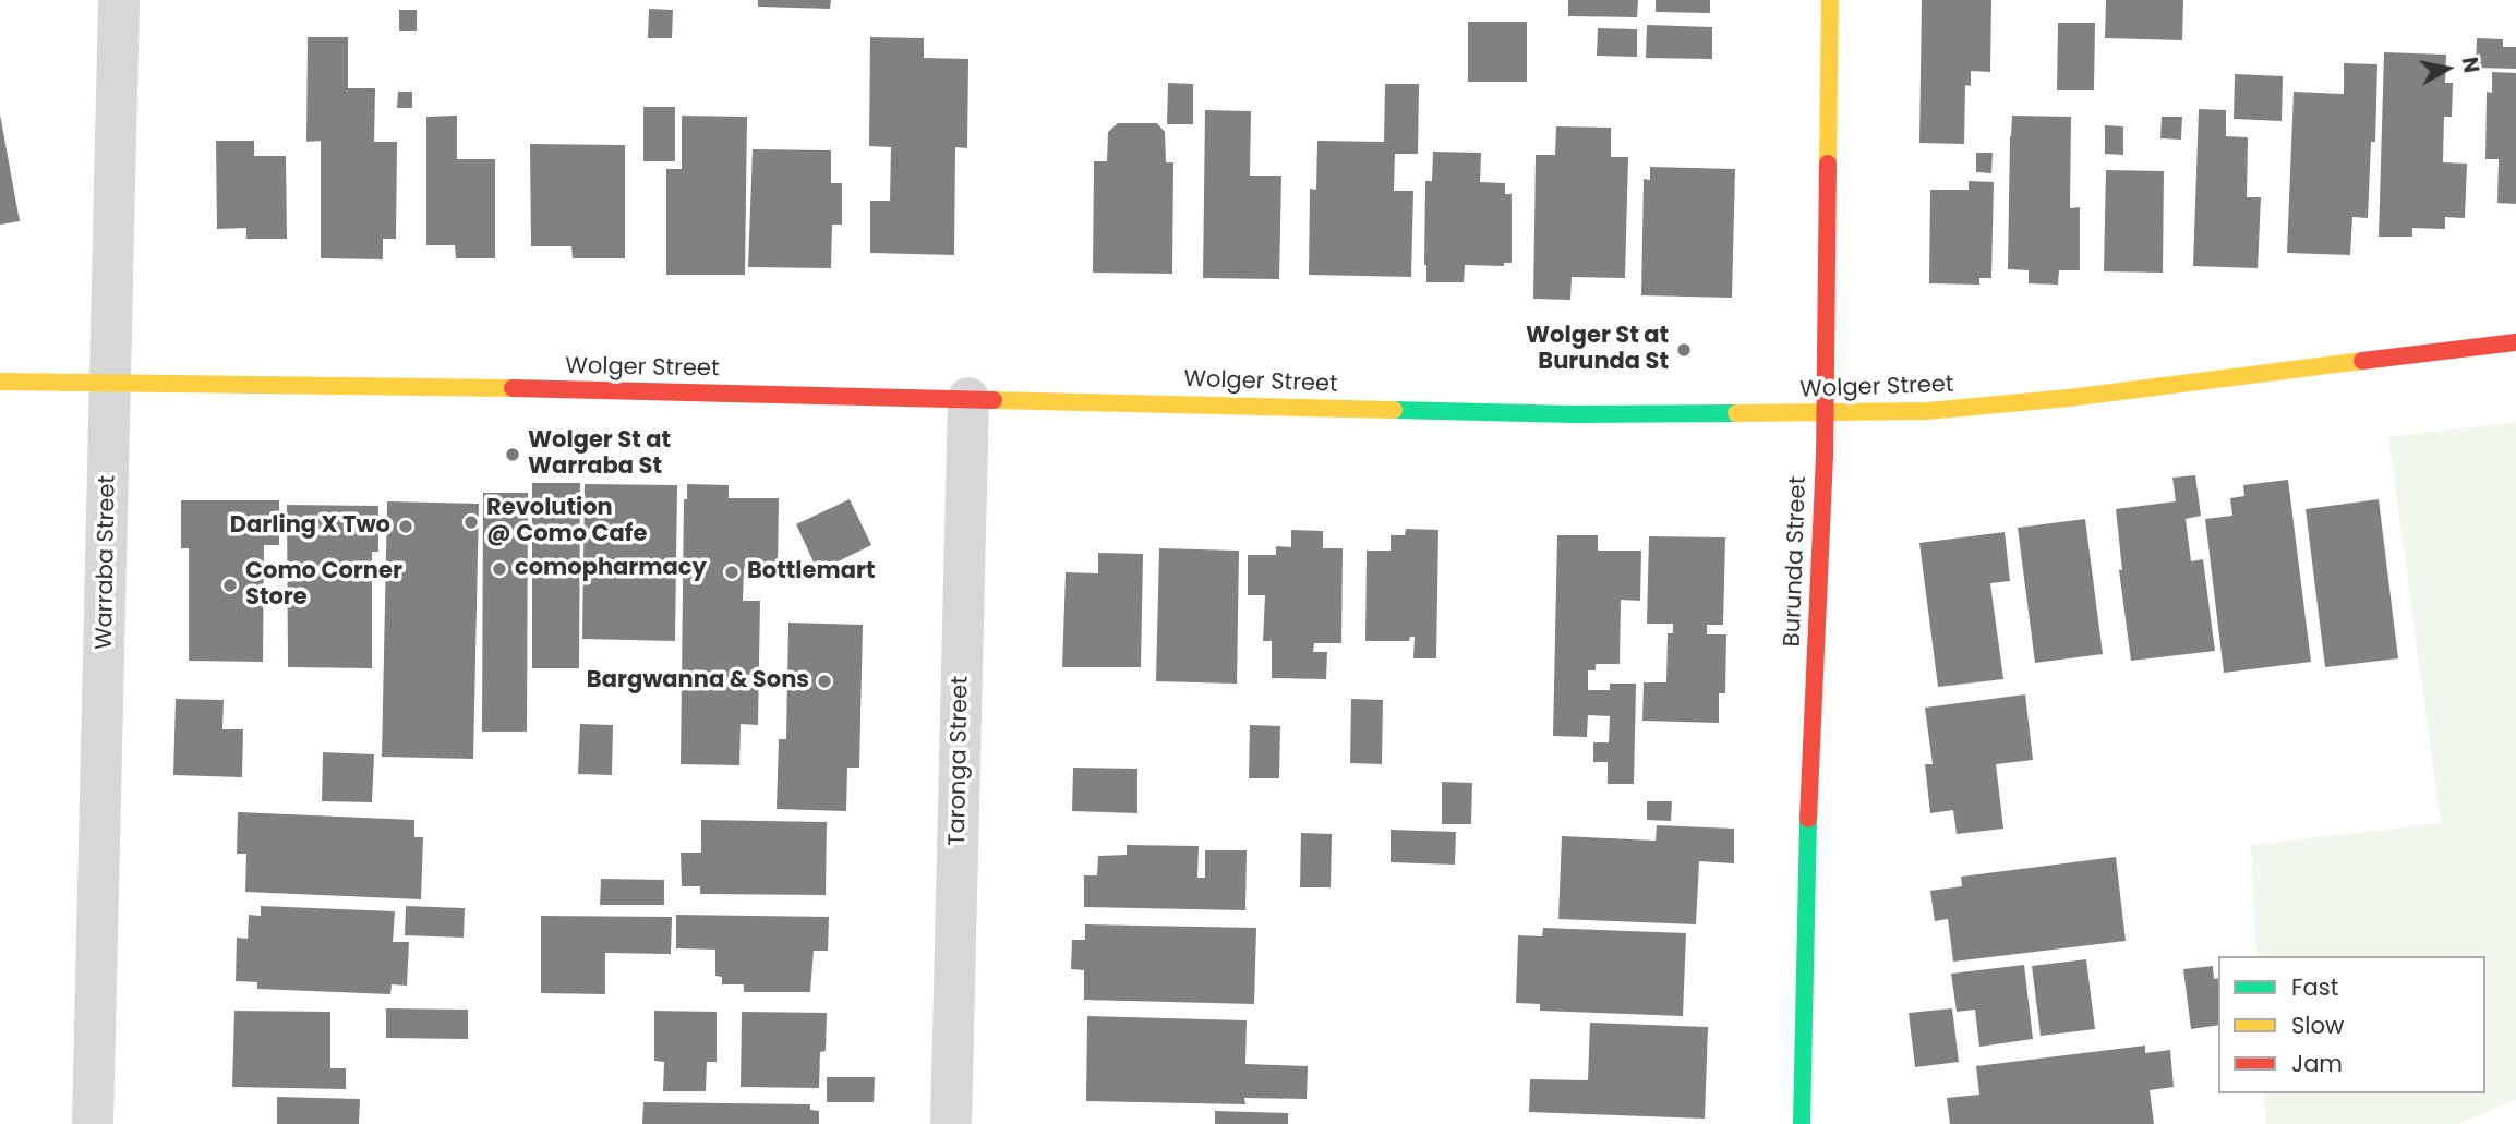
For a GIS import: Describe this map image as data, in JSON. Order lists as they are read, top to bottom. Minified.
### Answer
{"streets":{"street":["Wolger Street","Burunda Street","Warraba Street","Taronga Street"]},"crossings":[["Wolger Street","Burunda Street"],["Wolger Street","Warraba Street"],["Wolger Street","Taronga Street"]],"places":["Wolger St at Burunda St","Wolger St at Warraba St","Revolution @ Como Cafe","Darling X Two","comopharmacy","Bottlemart","Como Corner Store","Bargwanna & Sons"],"legend":["Fast","Slow","Jam"],"north":"right"}
